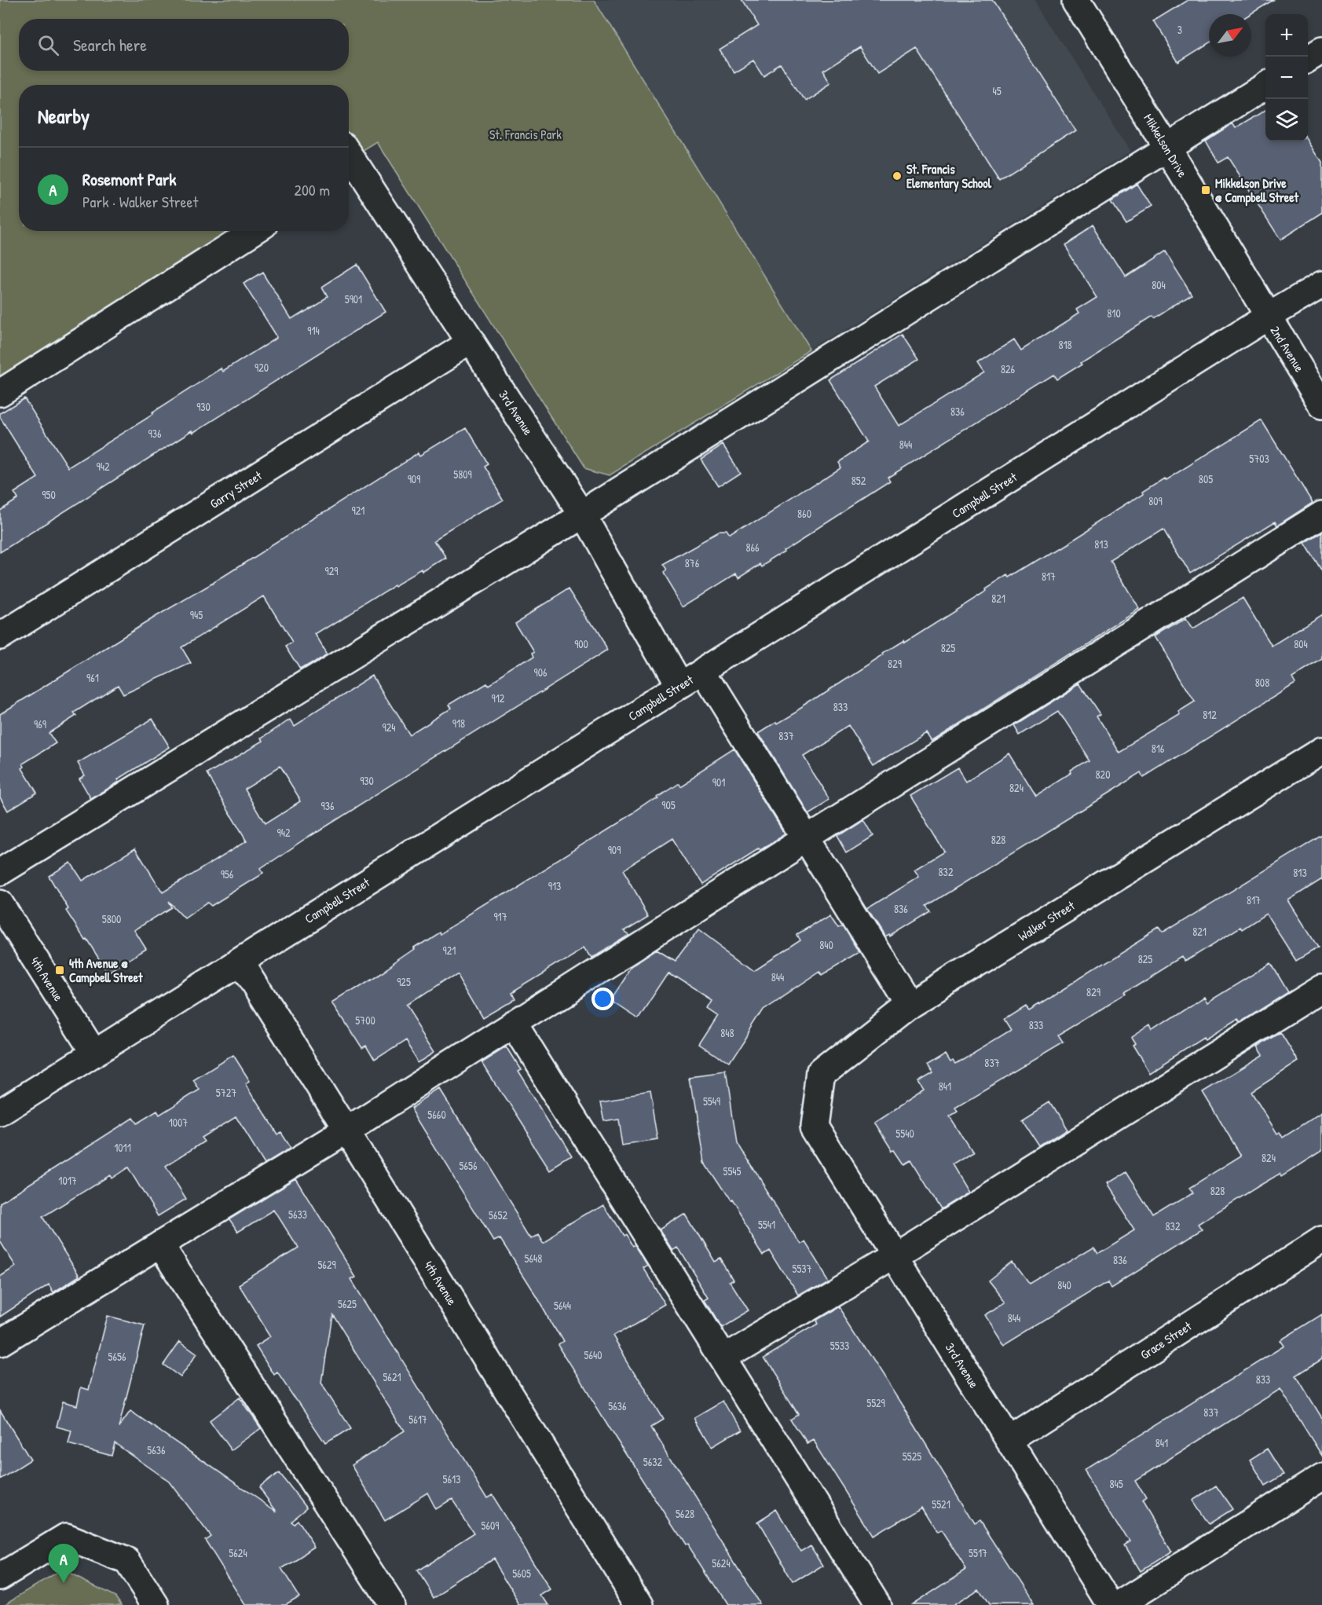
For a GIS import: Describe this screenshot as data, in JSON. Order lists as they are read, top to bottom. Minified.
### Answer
{"streets":{"street":["Mikkelson Drive","2nd Avenue","3rd Avenue","Garry Street","Campbell Street","Walker Street","4th Avenue","Grace Street"]},"crossings":[["Mikkelson Drive","2nd Avenue"],["Mikkelson Drive","Campbell Street"],["2nd Avenue","Campbell Street"],["3rd Avenue","Garry Street"],["3rd Avenue","Campbell Street"],["3rd Avenue","Walker Street"],["3rd Avenue","Grace Street"],["Campbell Street","4th Avenue"]],"parks":["St. Francis Park"],"places":{"other":["St. Francis Elementary School"],"transit":["Mikkelson Drive @ Campbell Street","4th Avenue @ Campbell Street"]},"house_numbers":["3","45","804","5901","810","914","818","920","826","930","836","936","844","5703","942","5809","909","805","852","950","809","921","860","813","866","876","929","817","821","945","900","804","825","829","906","961","808","912","833","812","918","969","924","837","816","820","930","901","824","905","936","942","828","909","832","813","956","913","817","836","917","5800","821","840","921","825","844","925","829","5700","833","848","837","841","5727","5549","5660","1007","5540","1011","824","5656","5545","1017","828","5633","5652","5541","832","5648","836","5629","5537","840","5625","5644","844","5533","5640","5656","5621","833","5529","5636","837","5617","841","5636","5525","5632","5613","845","5521","5628","5609","5624","5517","5624","5605"],"north":"top right","page":{"map_buttons":["+","−"],"search":"Search here","heading":"Nearby","list":[{"mark":"A","name":"Rosemont Park","note":"Park · Walker Street","value":"200 m"}],"pins":"A"}}
